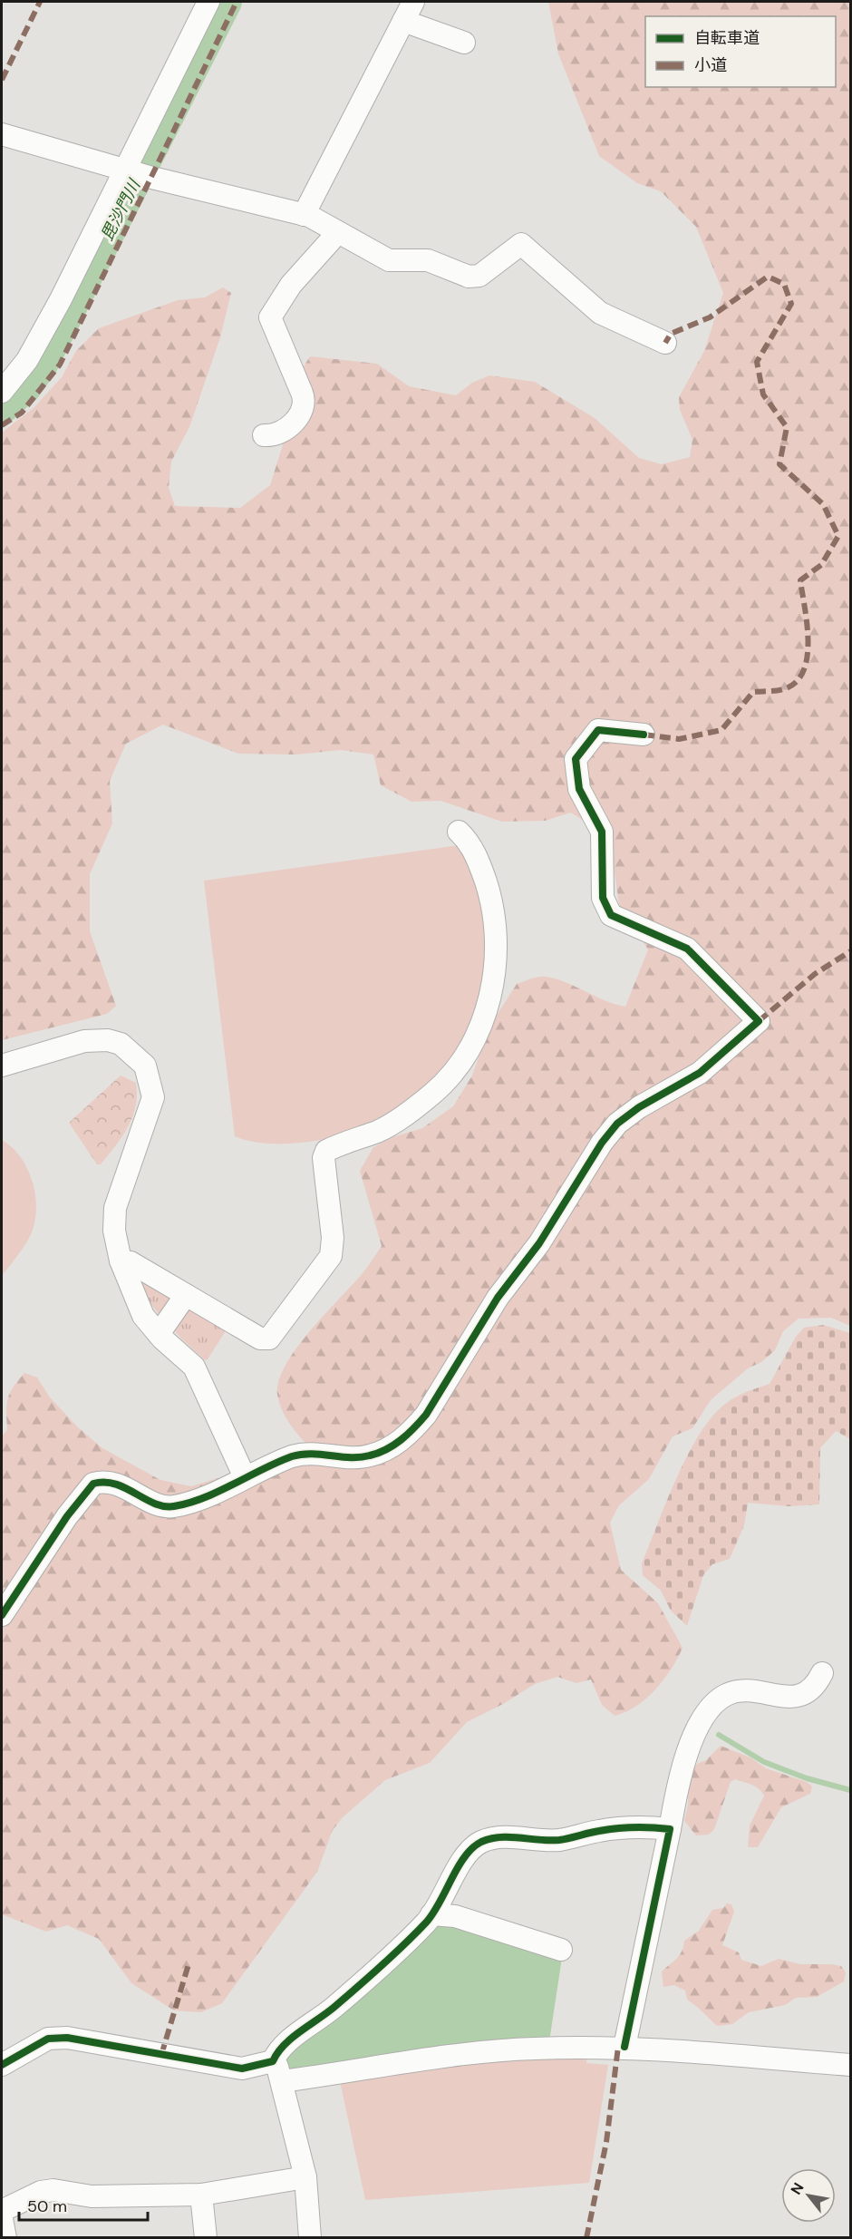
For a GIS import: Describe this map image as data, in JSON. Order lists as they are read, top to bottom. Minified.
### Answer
{"water":["毘沙門川"],"legend":["自転車道","小道"],"scale_bar":"50 m","north":"top left"}
